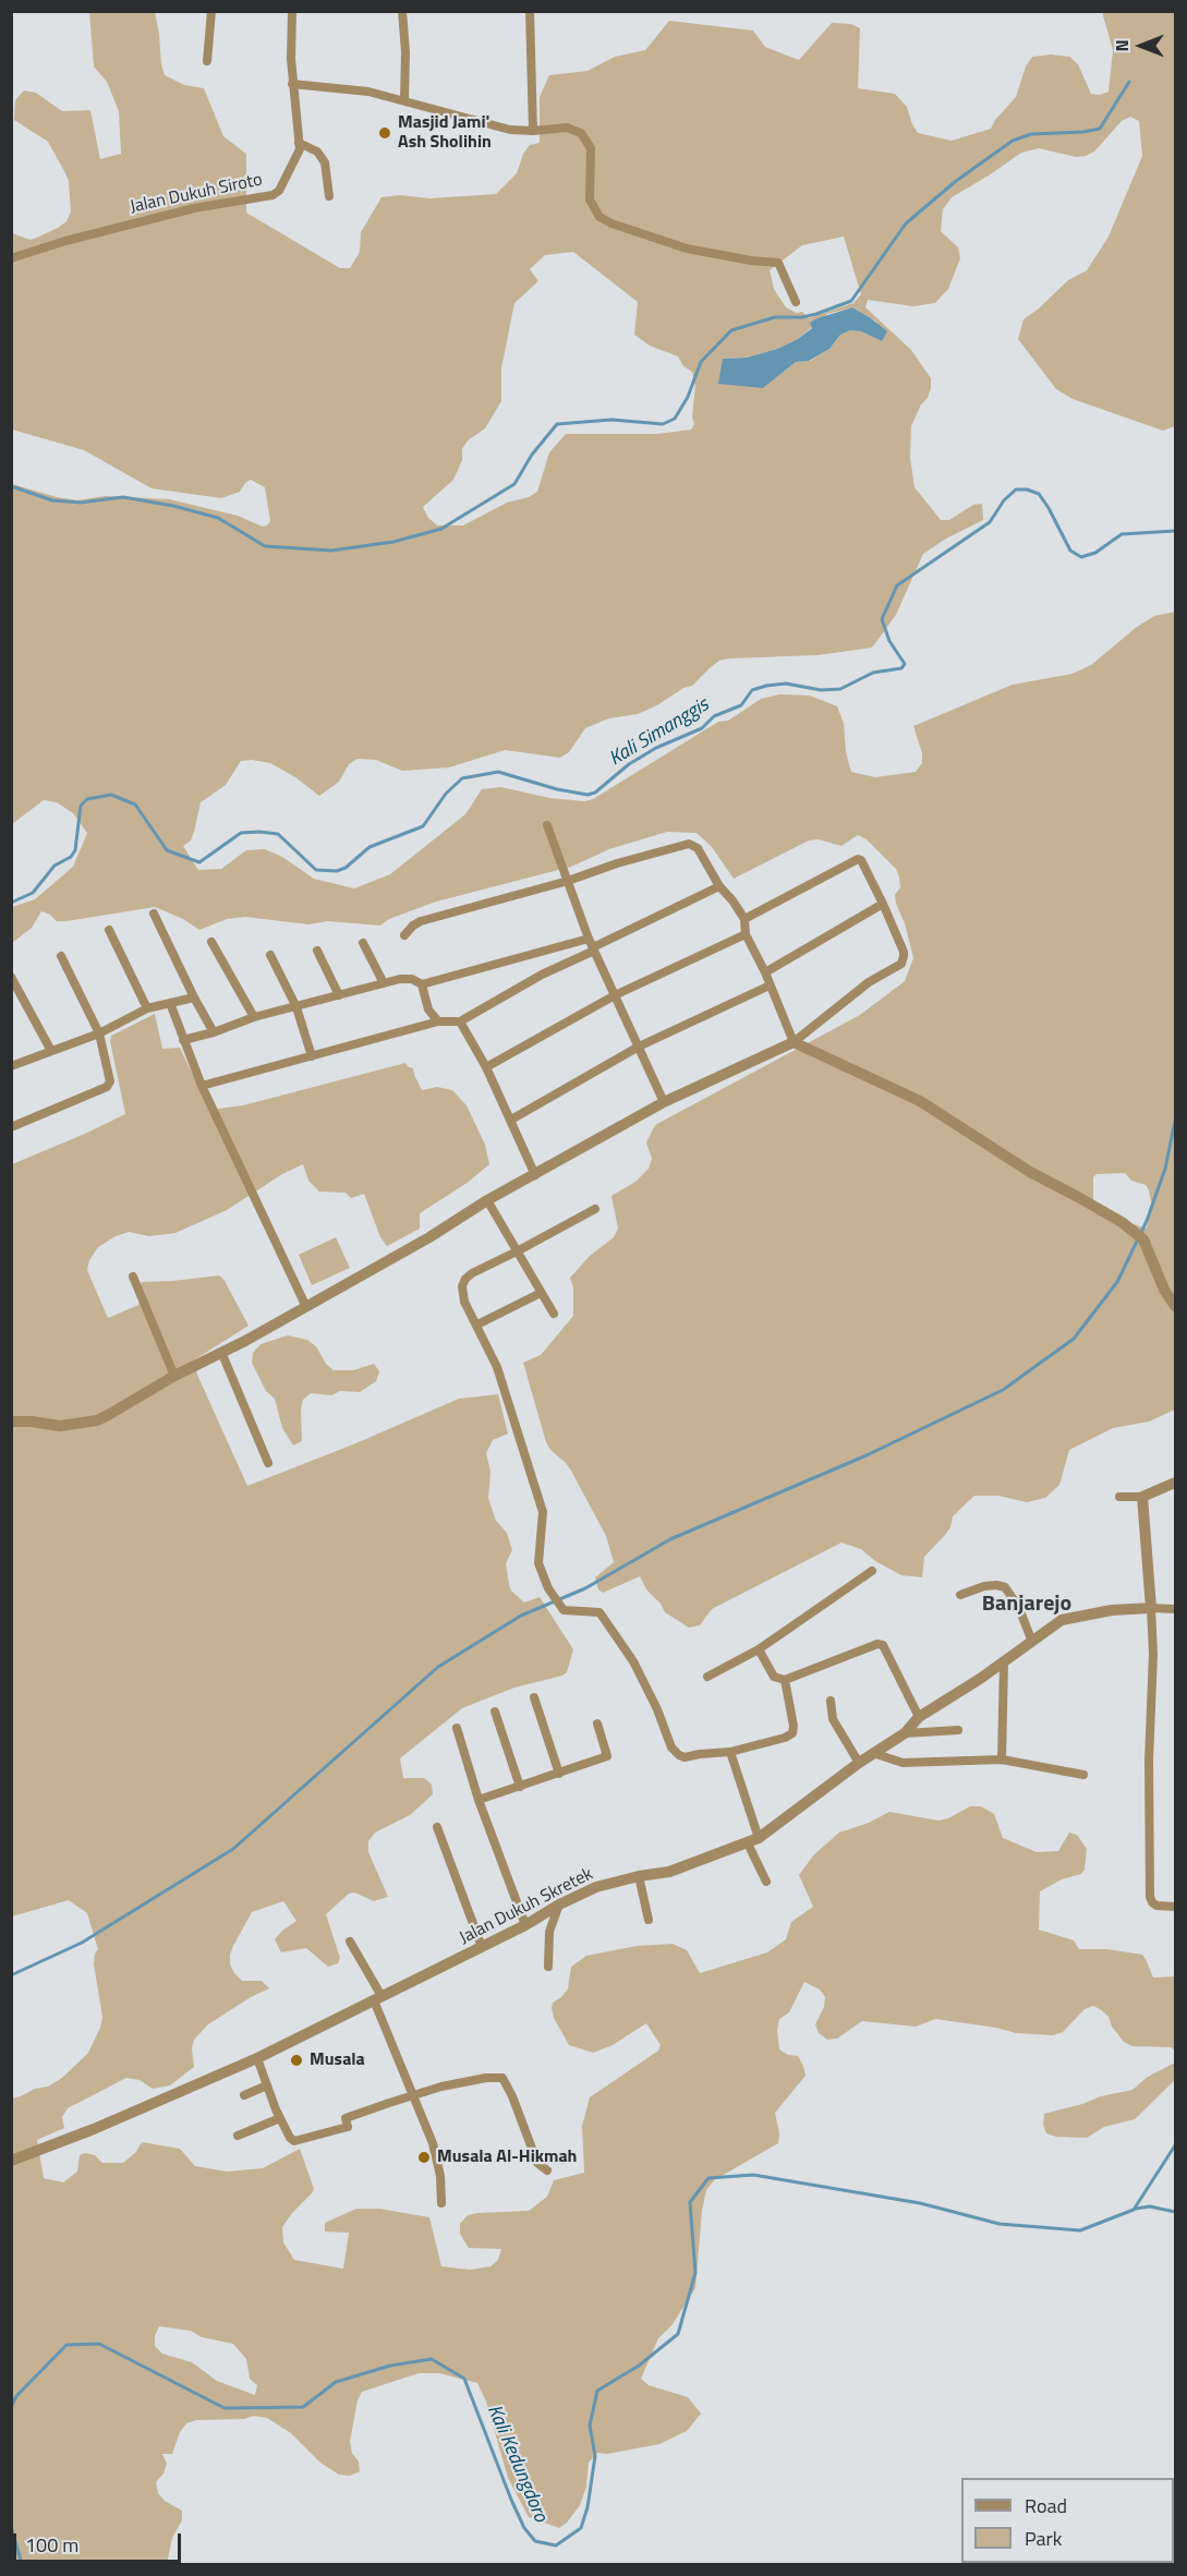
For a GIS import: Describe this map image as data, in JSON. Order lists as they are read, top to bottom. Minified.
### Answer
{"streets":{"street":["Jalan Dukuh Siroto","Jalan Dukuh Skretek"]},"districts":["Banjarejo"],"water":["Kali Simanggis","Kali Kedungdoro"],"places":["Masjid Jami' Ash Sholihin","Musala","Musala Al-Hikmah"],"legend":["Road","Park"],"scale_bar":"100 m","north":"left"}
